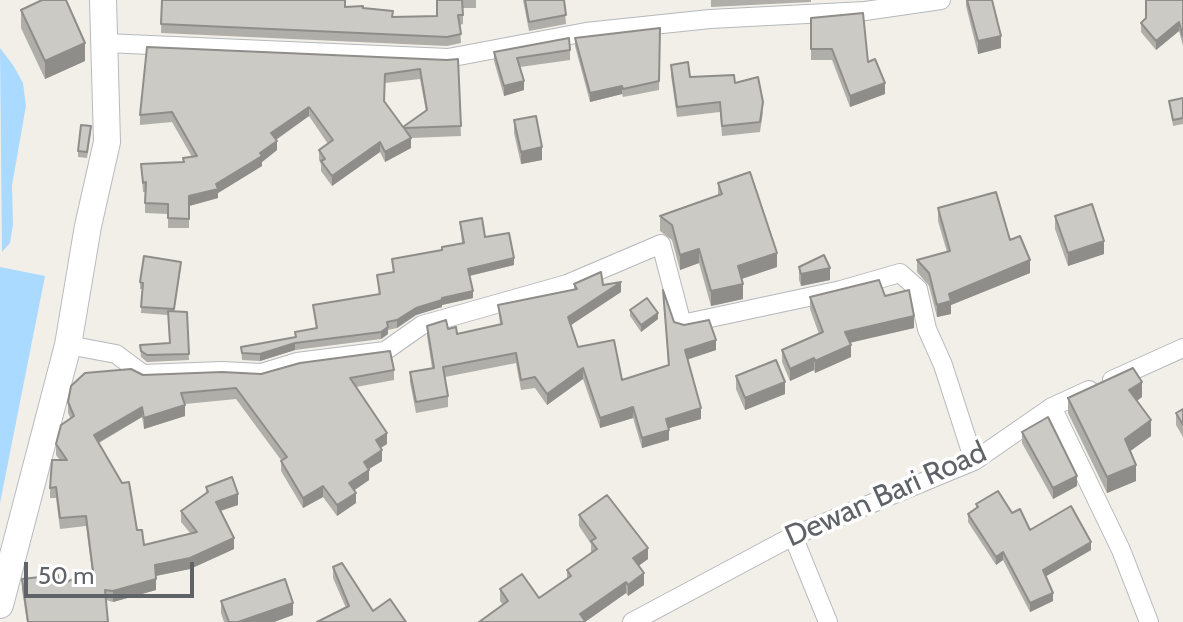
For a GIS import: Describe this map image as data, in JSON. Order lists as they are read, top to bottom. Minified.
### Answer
{"streets":{"street":["Dewan Bari Road"]},"scale_bar":"50 m"}
